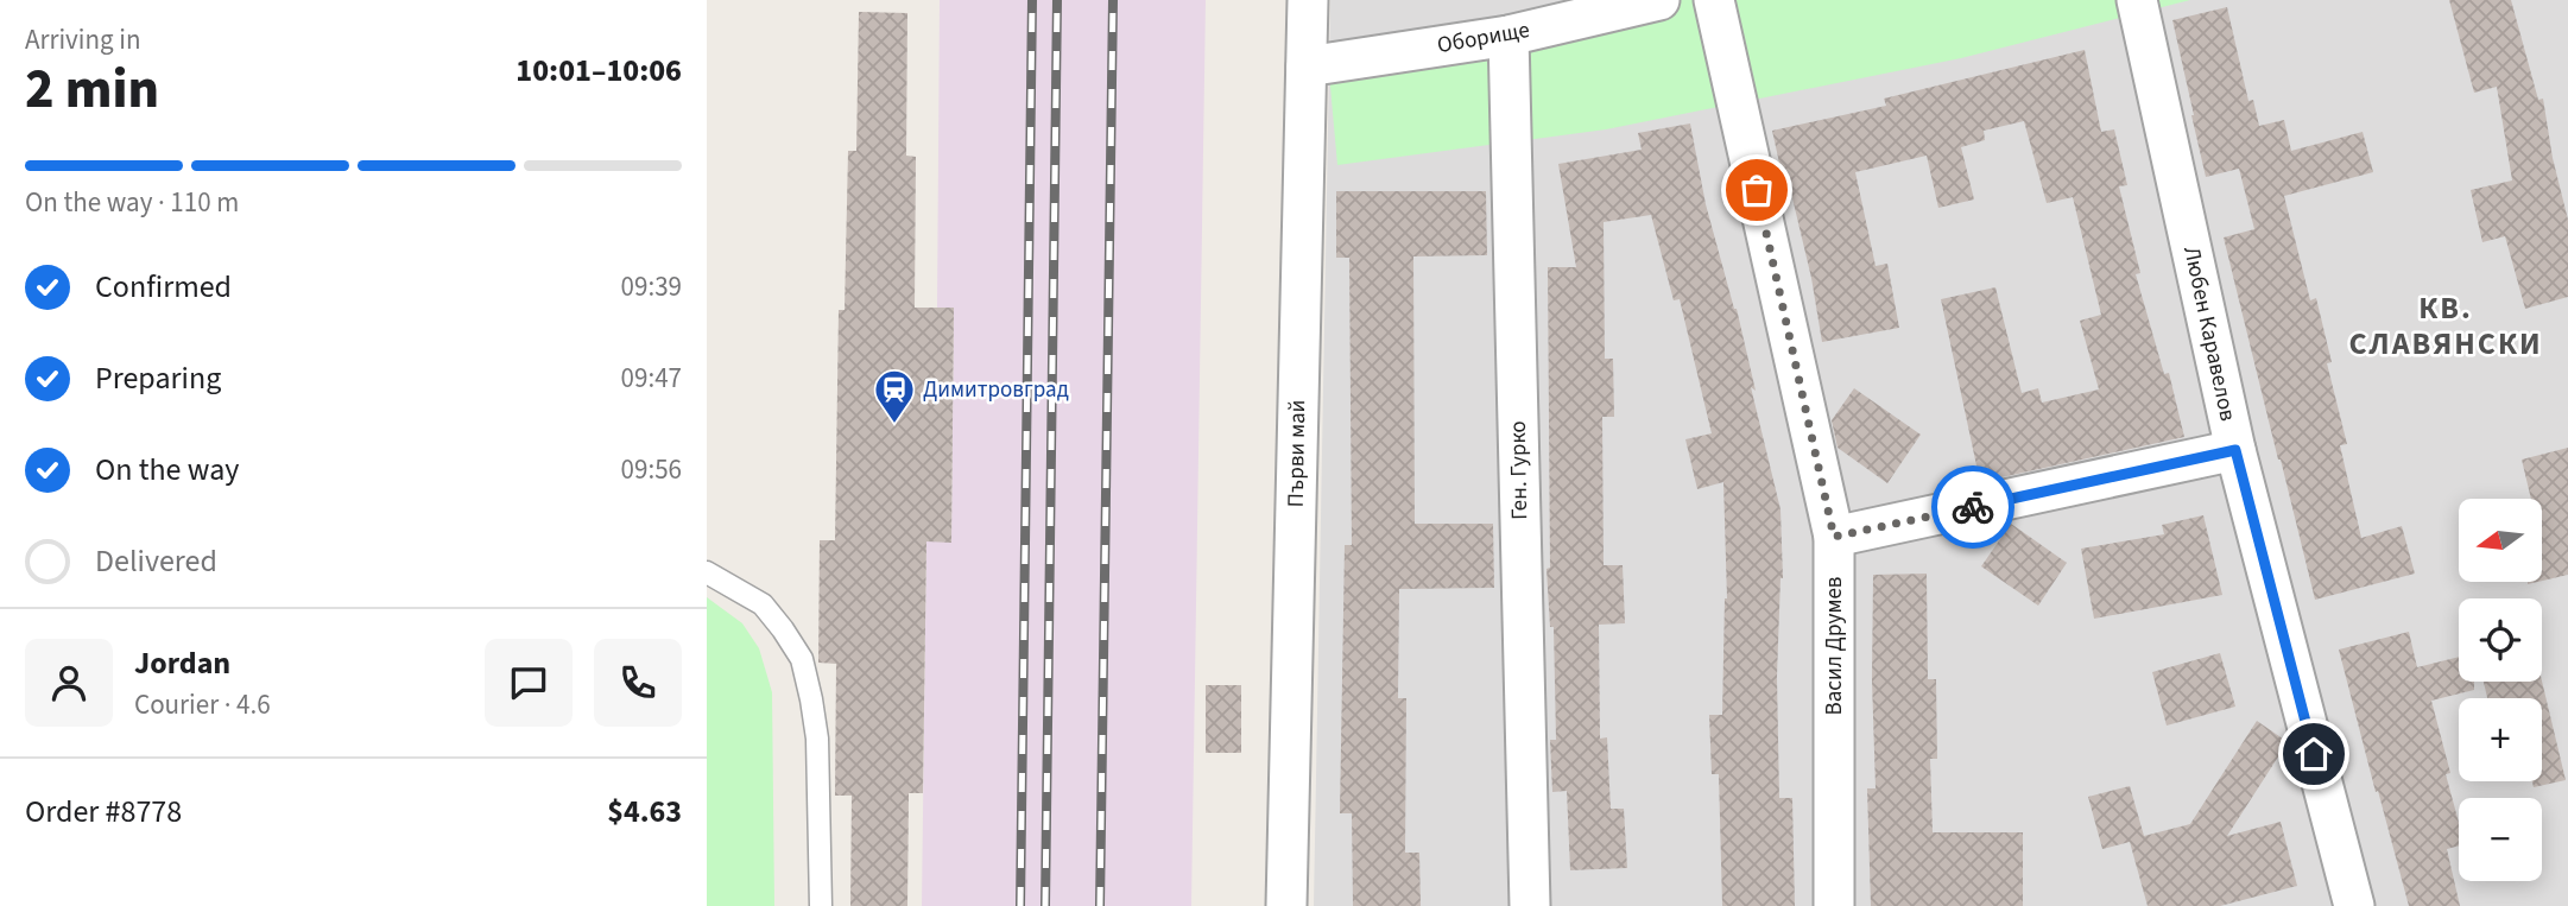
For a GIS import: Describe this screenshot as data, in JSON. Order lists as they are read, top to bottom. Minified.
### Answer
{"streets":{"street":["Оборище","Любен Каравелов","Първи май","Ген. Гурко","Васил Друмев"]},"crossings":[["Оборище","Първи май"],["Оборище","Ген. Гурко"]],"districts":["КВ. СЛАВЯНСКИ"],"places":{"station":["Димитровград"]},"north":"left","page":{"heading":["2 min","Arriving in","10:01–10:06"],"panel":["Jordan","Courier · 4.6","Order #8778","$4.63"],"bar":"On the way · 110 m","list":[["Confirmed","09:39"],["Preparing","09:47"],["On the way","09:56"],"Delivered"],"map_buttons":["+","−"]}}
